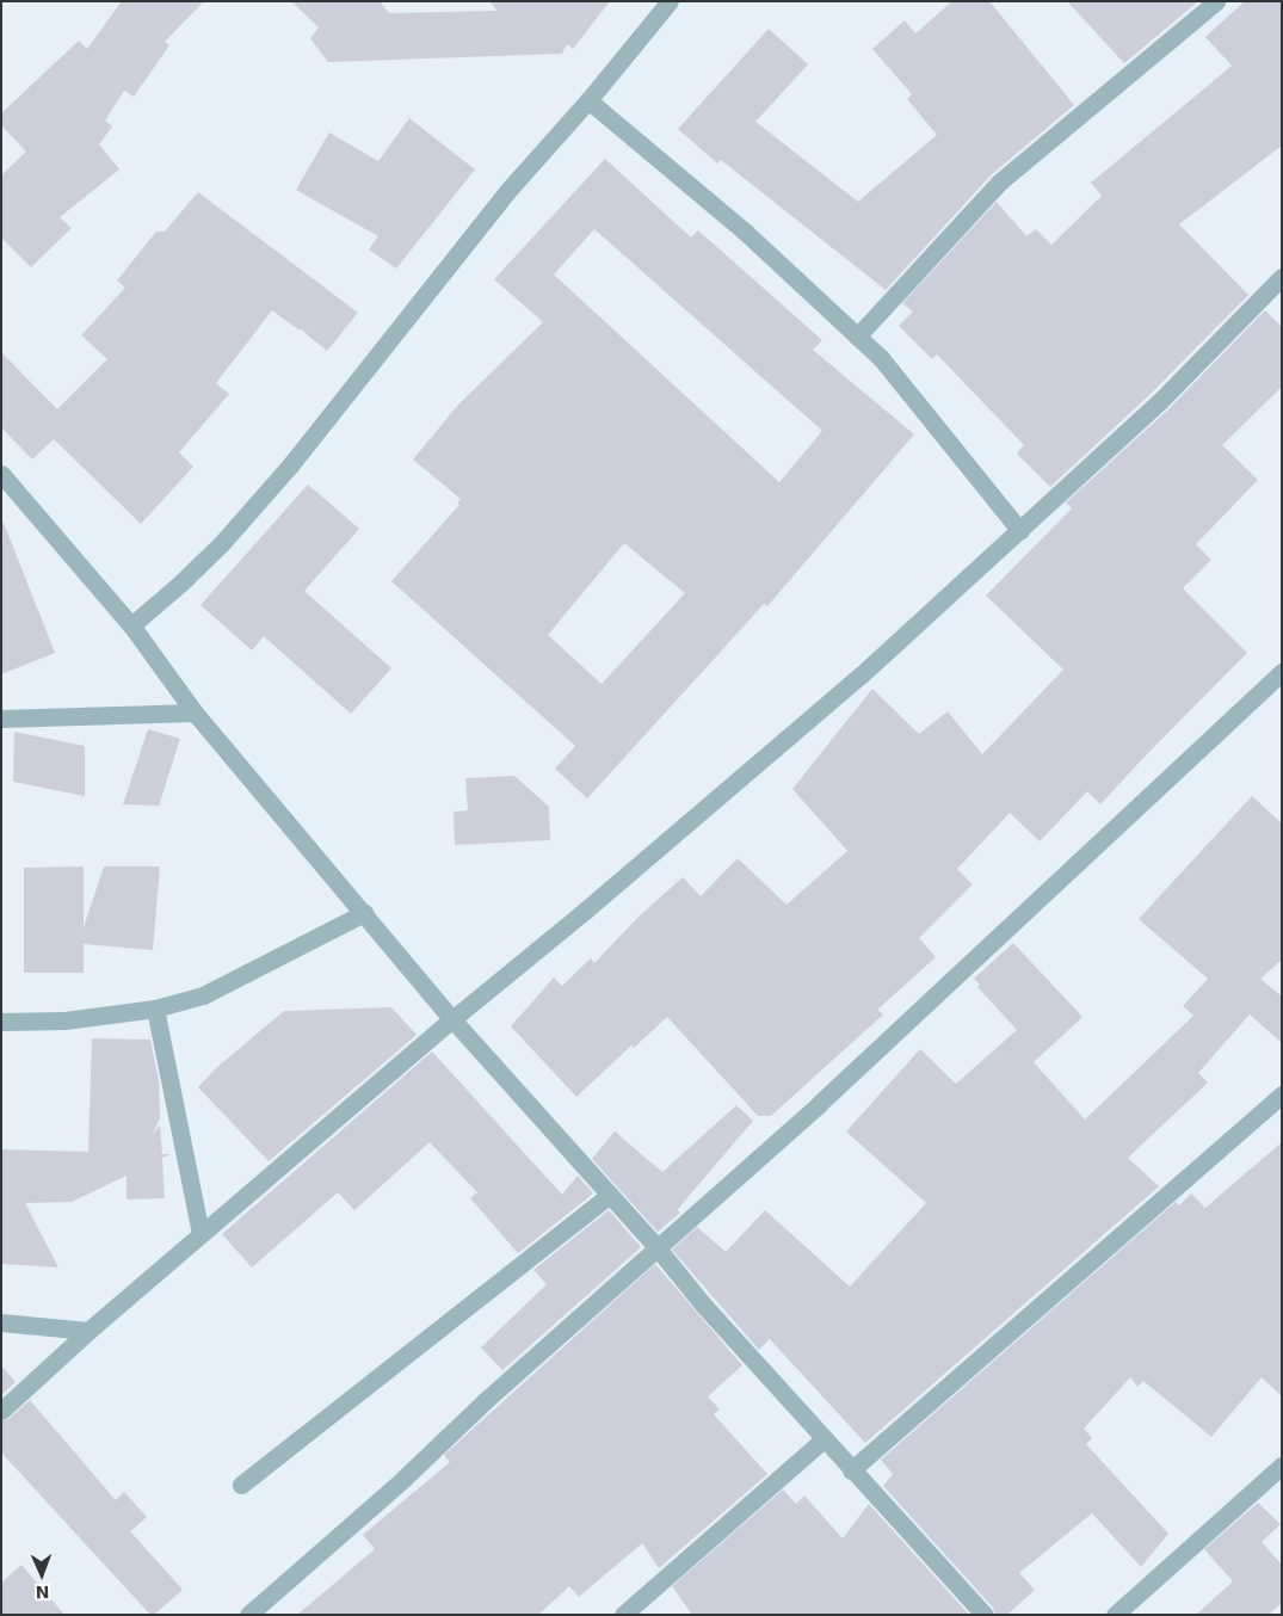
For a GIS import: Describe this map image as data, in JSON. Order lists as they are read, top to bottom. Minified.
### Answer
{"north":"bottom"}
